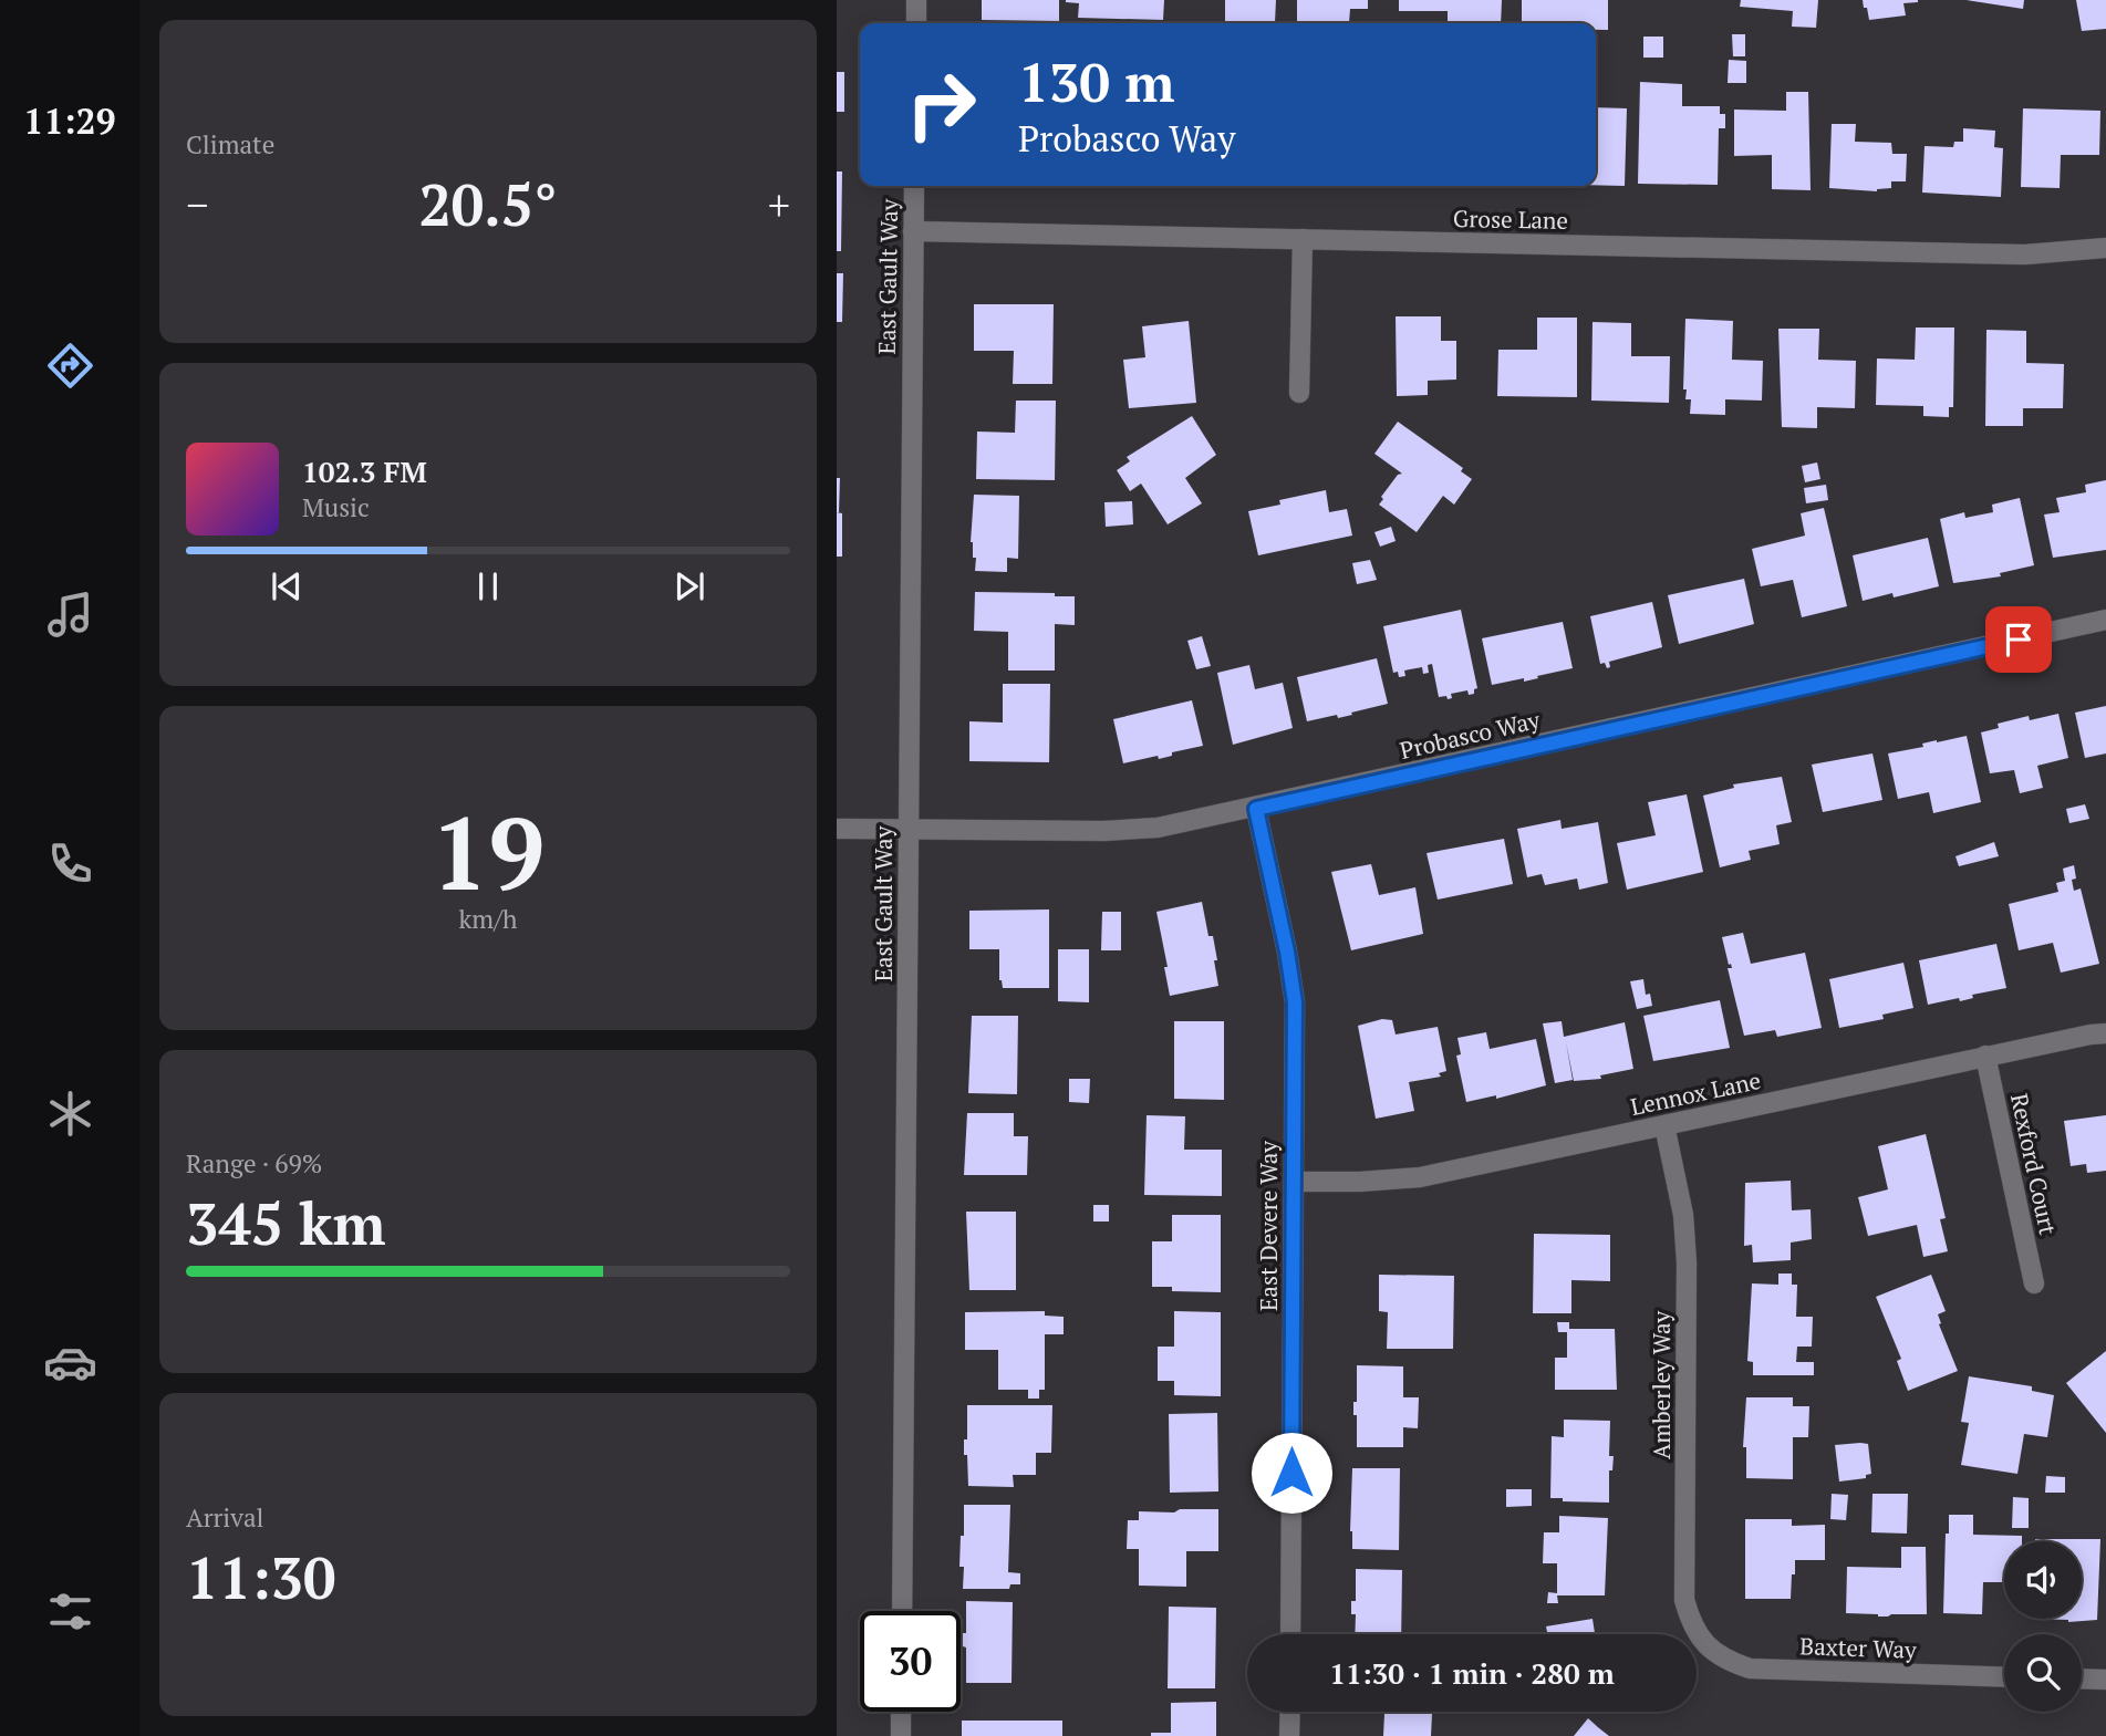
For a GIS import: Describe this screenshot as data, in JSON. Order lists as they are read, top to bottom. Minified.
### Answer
{"streets":{"street":["Grose Lane","East Gault Way","Probasco Way","Lennox Lane","Rexford Court","East Devere Way","Amberley Way","Baxter Way"]},"crossings":[["Grose Lane","East Gault Way"],["East Gault Way","Probasco Way"],["Probasco Way","East Devere Way"],["Lennox Lane","Rexford Court"],["Lennox Lane","East Devere Way"],["Lennox Lane","Amberley Way"],["Amberley Way","Baxter Way"]],"page":{"tabs":"11:29","tile":["Climate",["19","km/h"],["Range · 69%","345 km"],["Arrival","11:30"]],"turn":["130 m","Probasco Way"],"heat":["−","20.5°","+"],"song":["102.3 FM","Music"],"limit":"30","trip":"11:30 · 1 min · 280 m"}}
